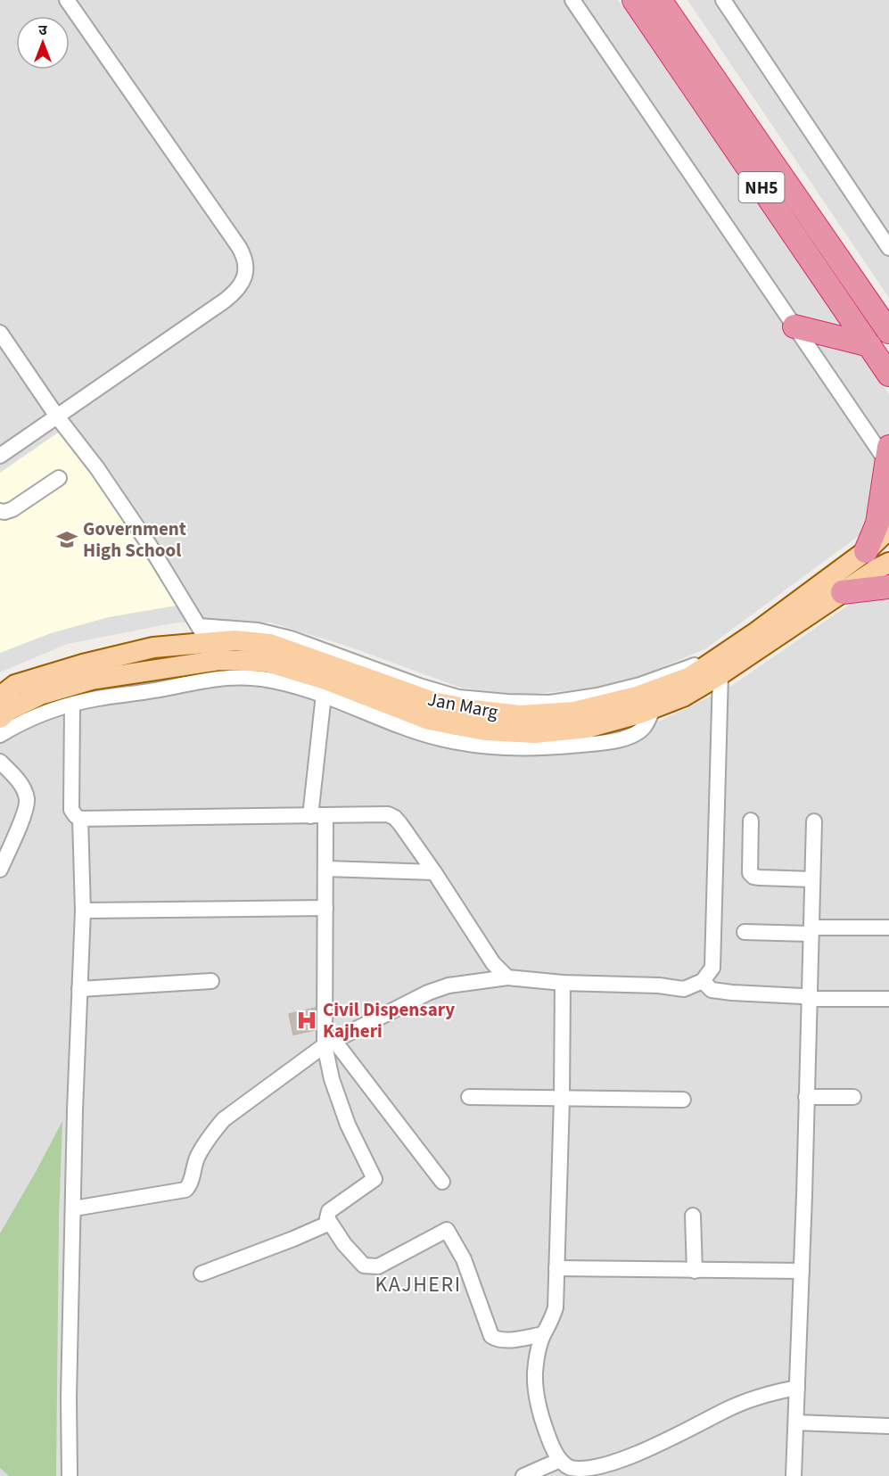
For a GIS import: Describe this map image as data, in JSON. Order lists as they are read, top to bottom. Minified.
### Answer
{"streets":{"highway":["NH5"],"main road":["Jan Marg"]},"districts":["KAJHERI"],"places":{"school or university":["Government High School"],"hospital":["Civil Dispensary Kajheri"]},"north":"top"}
